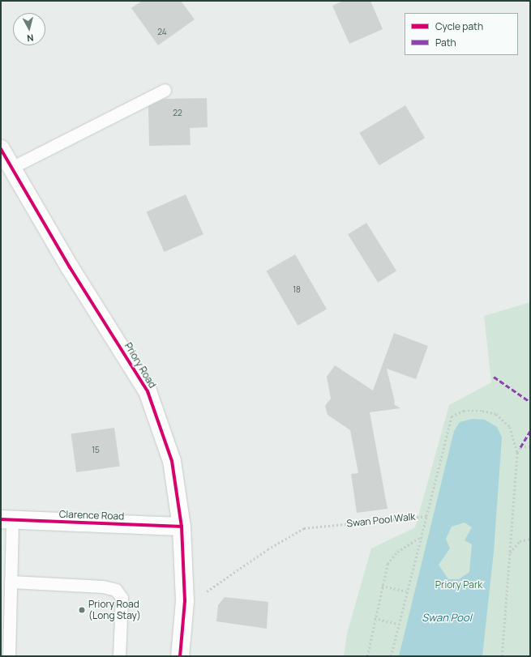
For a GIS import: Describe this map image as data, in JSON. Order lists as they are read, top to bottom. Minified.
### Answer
{"streets":{"street":["Priory Road","Clarence Road"],"path":["Swan Pool Walk"]},"crossings":[["Priory Road","Clarence Road"],["Priory Road","Swan Pool Walk"]],"water":["Swan Pool"],"parks":["Priory Park"],"places":["Priory Road (Long Stay)"],"house_numbers":["24","22","18","15"],"legend":["Cycle path","Path"],"north":"bottom"}
